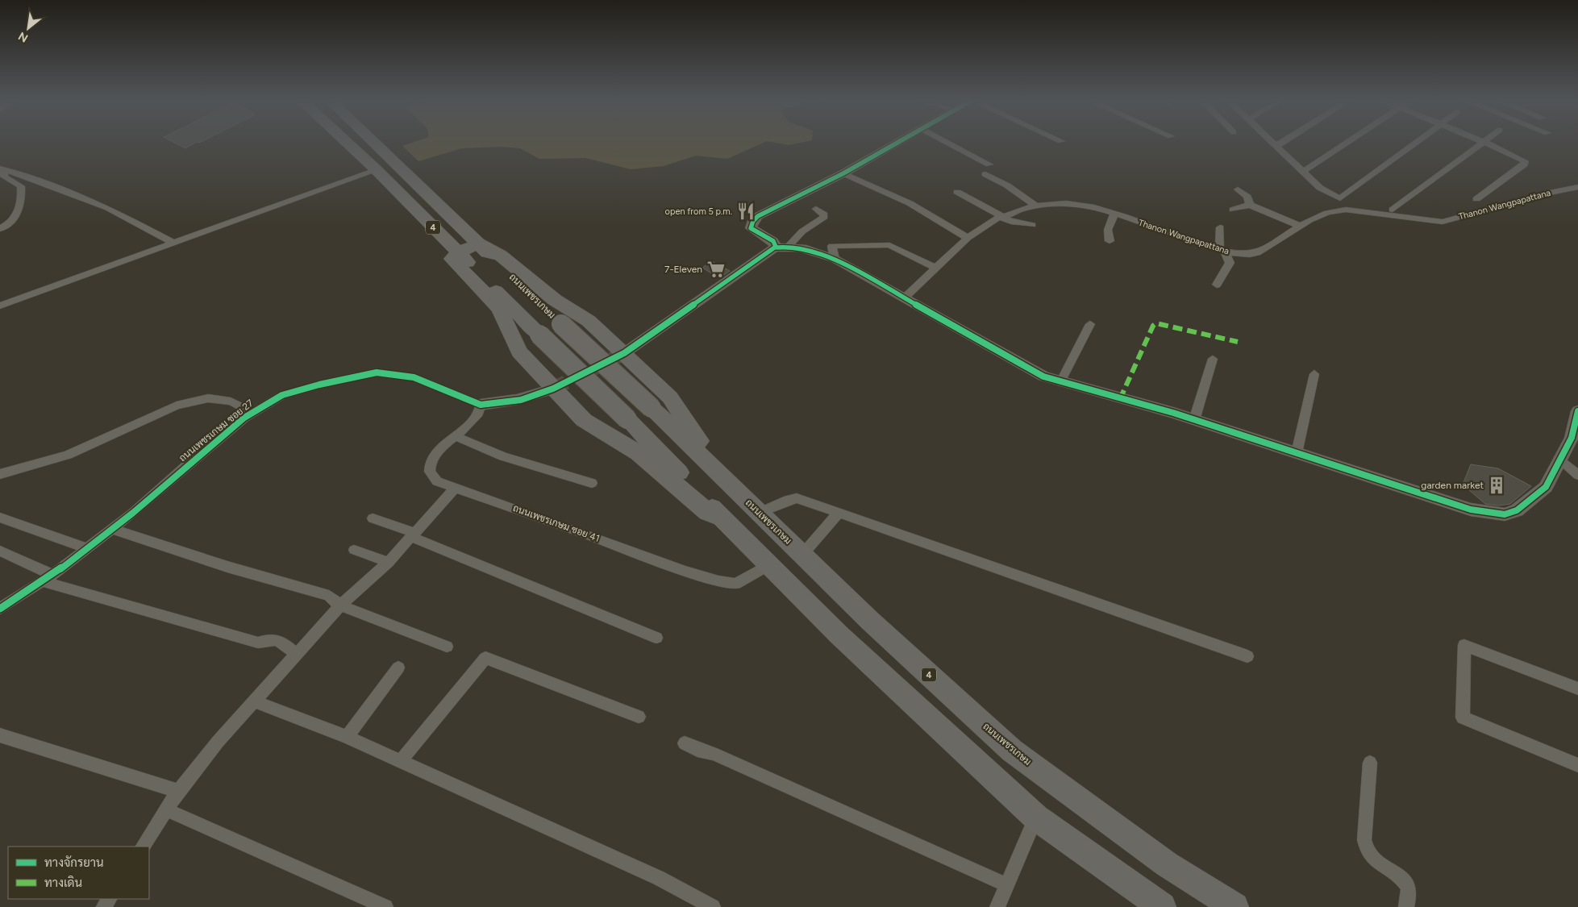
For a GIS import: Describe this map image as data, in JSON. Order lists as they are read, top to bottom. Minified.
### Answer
{"streets":{"highway":["4","ถนนเพชรเกษม"],"street":["Thanon Wangpapattana","ถนนเพชรเกษม ซอย 27","ถนนเพชรเกษม ซอย 41"]},"crossings":[["4","ถนนเพชรเกษม ซอย 41"],["ถนนเพชรเกษม ซอย 27","ถนนเพชรเกษม ซอย 41"]],"places":{"restaurant":["open from 5 p.m."],"supermarket":["7-Eleven"],"building":["garden market"]},"legend":["ทางจักรยาน","ทางเดิน"],"north":"bottom left"}
